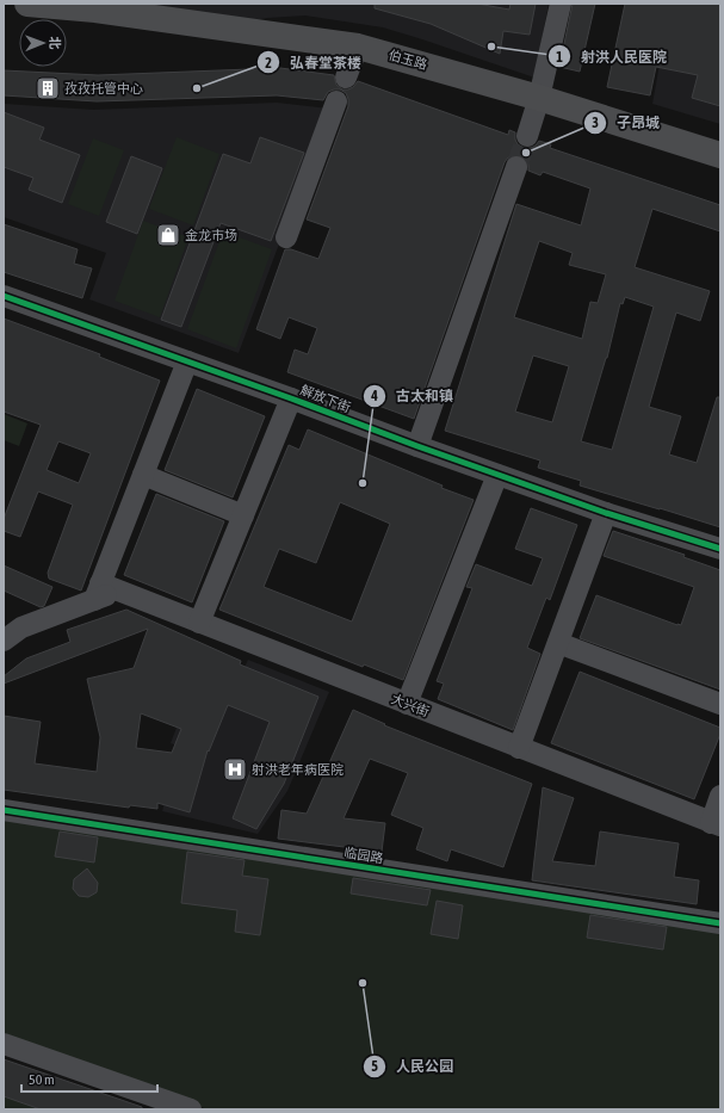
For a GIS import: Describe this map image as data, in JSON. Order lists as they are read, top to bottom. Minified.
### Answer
{"streets":{"main road":["伯玉路"],"street":["解放下街","大兴街","临园路"]},"places":{"other":["射洪人民医院","弘春堂茶楼","子昂城","古太和镇","人民公园"],"building":["孜孜托管中心"],"shop":["金龙市场"],"hospital":["射洪老年病医院"]},"scale_bar":"50 m","north":"right"}
